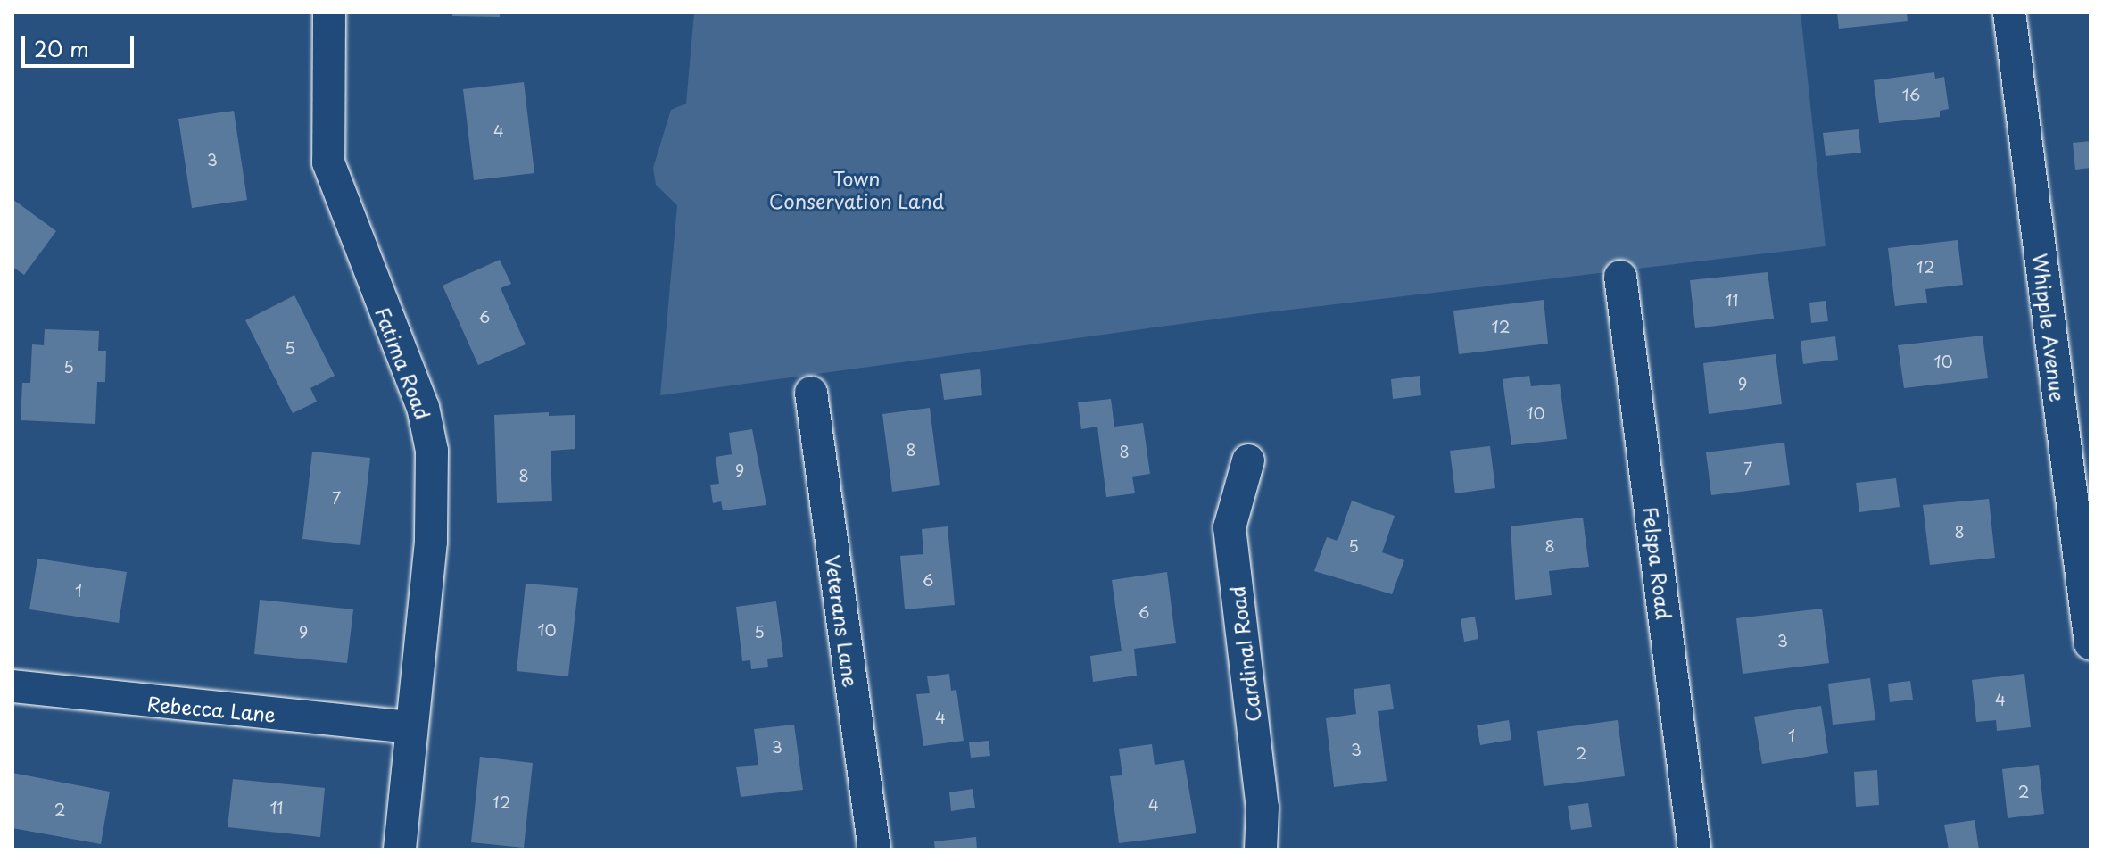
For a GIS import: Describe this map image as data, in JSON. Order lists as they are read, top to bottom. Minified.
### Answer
{"streets":{"street":["Whipple Avenue","Fatima Road","Felspa Road","Veterans Lane","Cardinal Road","Rebecca Lane"]},"crossings":[["Fatima Road","Rebecca Lane"]],"parks":["Town Conservation Land"],"house_numbers":["16","4","3","12","11","6","12","5","10","5","9","10","8","8","7","9","8","7","8","5","8","6","1","6","10","9","5","3","4","4","1","3","3","2","2","12","4","11","2"],"scale_bar":"20 m"}
